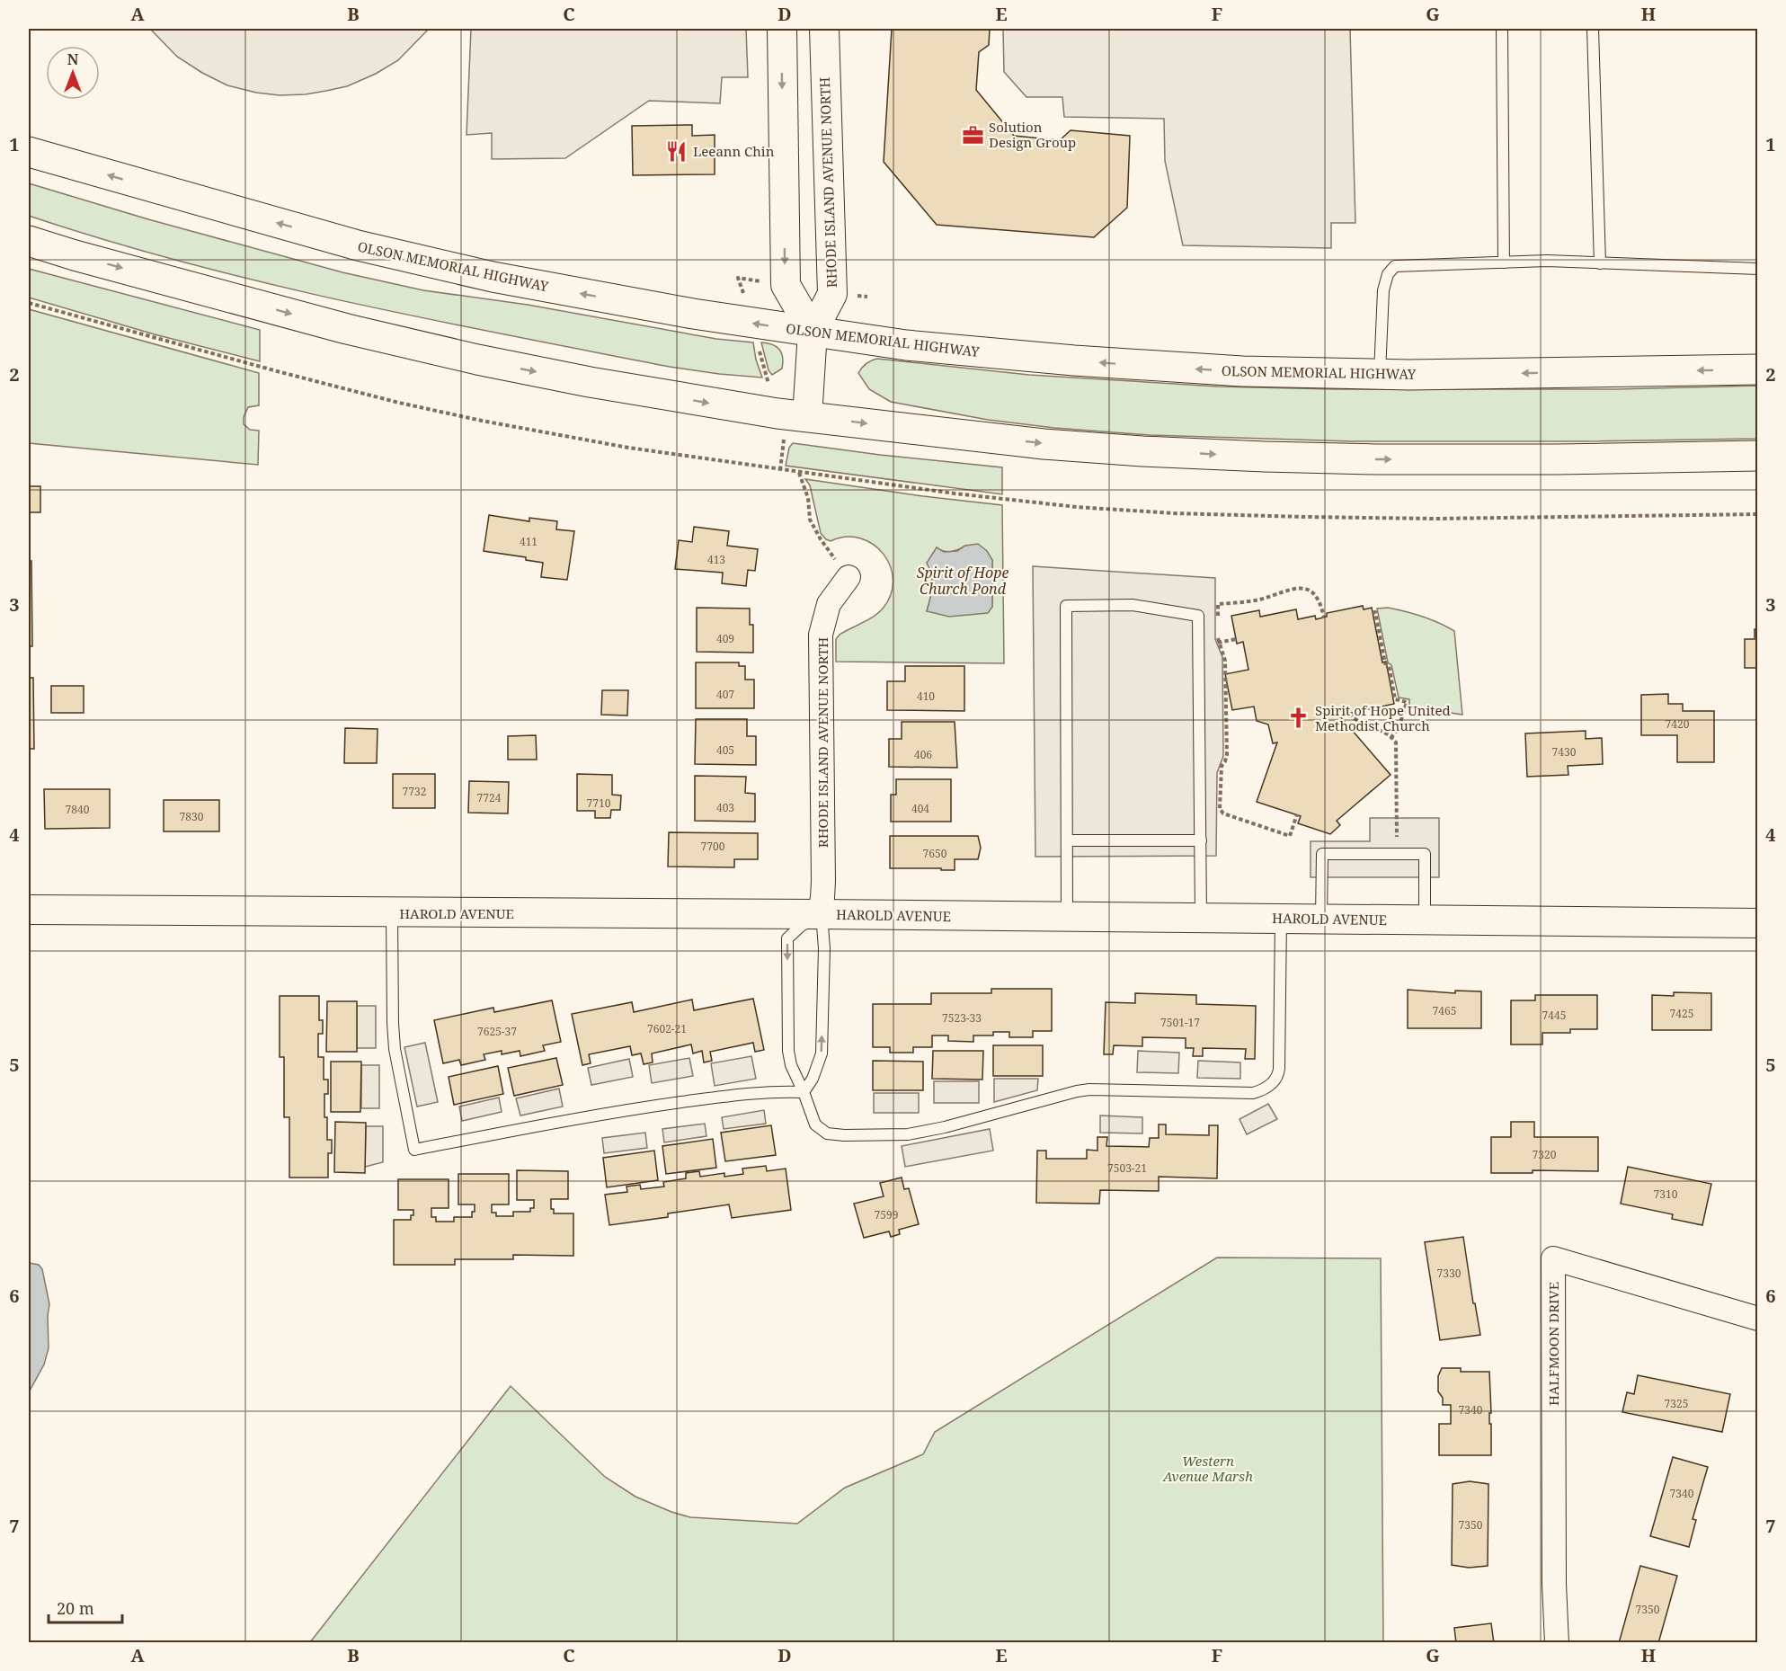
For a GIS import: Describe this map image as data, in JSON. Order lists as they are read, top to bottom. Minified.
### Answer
{"streets":{"highway":["OLSON MEMORIAL HIGHWAY"],"street":["RHODE ISLAND AVENUE NORTH","HAROLD AVENUE","HALFMOON DRIVE"]},"crossings":[["RHODE ISLAND AVENUE NORTH","OLSON MEMORIAL HIGHWAY"],["RHODE ISLAND AVENUE NORTH","HAROLD AVENUE"]],"water":["Spirit of Hope Church Pond"],"parks":["Western Avenue Marsh"],"places":{"office":["Solution Design Group"],"restaurant":["Leeann Chin"],"church":["Spirit of Hope United Methodist Church"]},"house_numbers":["411","413","409","407","410","7420","405","7430","406","7732","7724","7710","403","404","7840","7830","7700","7650","7465","7425","7445","7523-33","7501-17","7602-21","7625-37","7320","7503-21","7310","7599","7330","7325","7340","7340","7350","7350"],"scale_bar":"20 m","north":"top","grid":{"columns":["A","B","C","D","E","F","G","H"],"rows":["1","2","3","4","5","6","7"]}}
